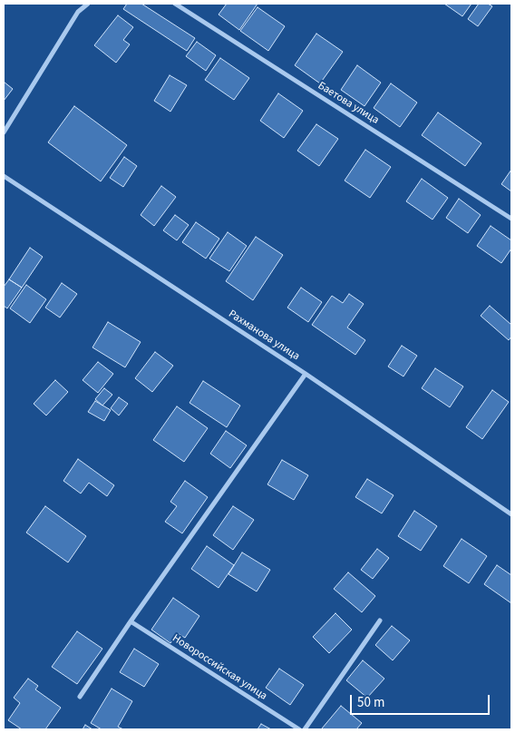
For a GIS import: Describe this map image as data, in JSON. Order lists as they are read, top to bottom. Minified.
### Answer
{"streets":{"street":["Баетова улица","Рахманова улица","Новороссийская улица"]},"scale_bar":"50 m"}
